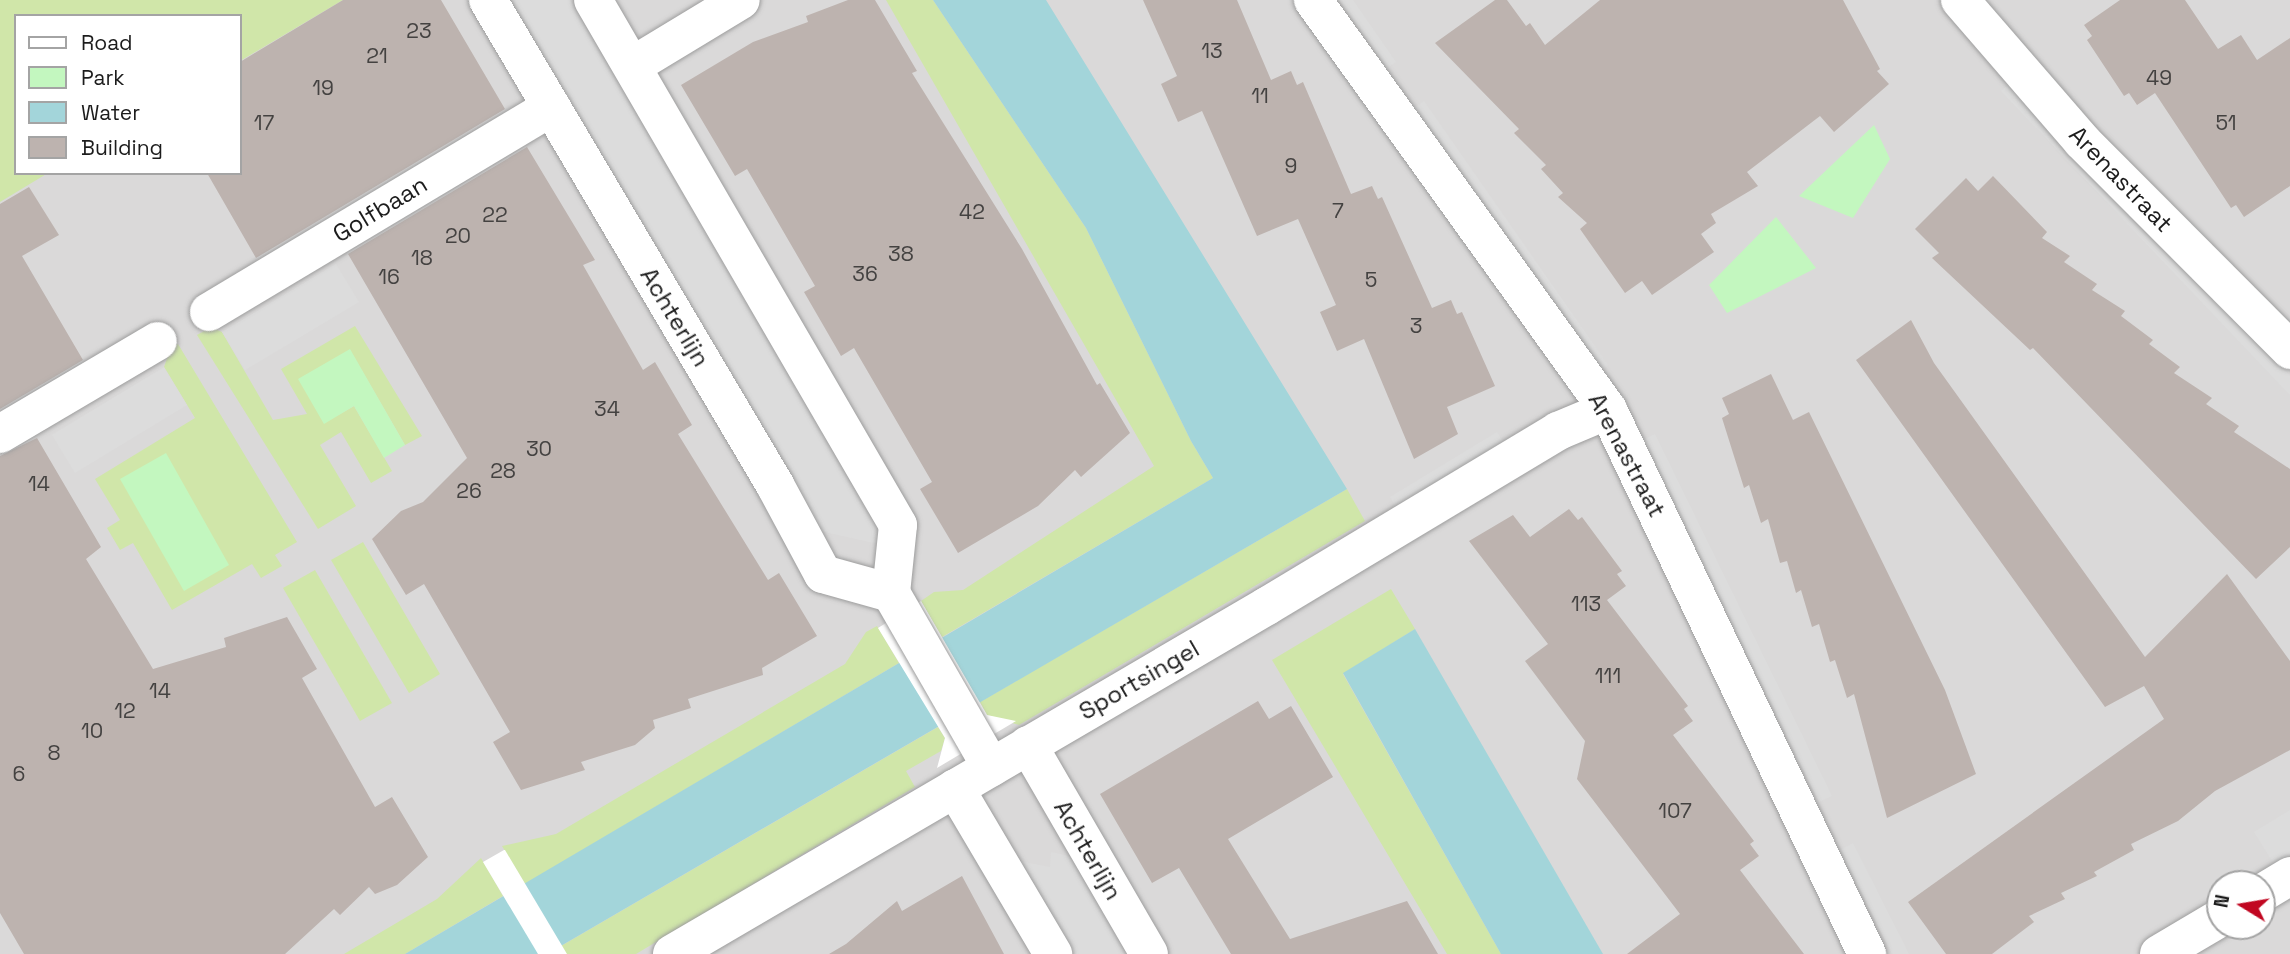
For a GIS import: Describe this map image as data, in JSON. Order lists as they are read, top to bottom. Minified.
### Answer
{"streets":{"street":["Arenastraat","Golfbaan","Achterlijn","Sportsingel"]},"crossings":[["Arenastraat","Sportsingel"],["Golfbaan","Achterlijn"],["Achterlijn","Sportsingel"]],"house_numbers":["23","13","21","49","19","11","17","51","9","7","42","22","20","38","18","36","16","5","3","34","30","28","14","26","113","111","14","12","10","8","6","107"],"legend":["Road","Park","Water","Building"],"north":"left"}
